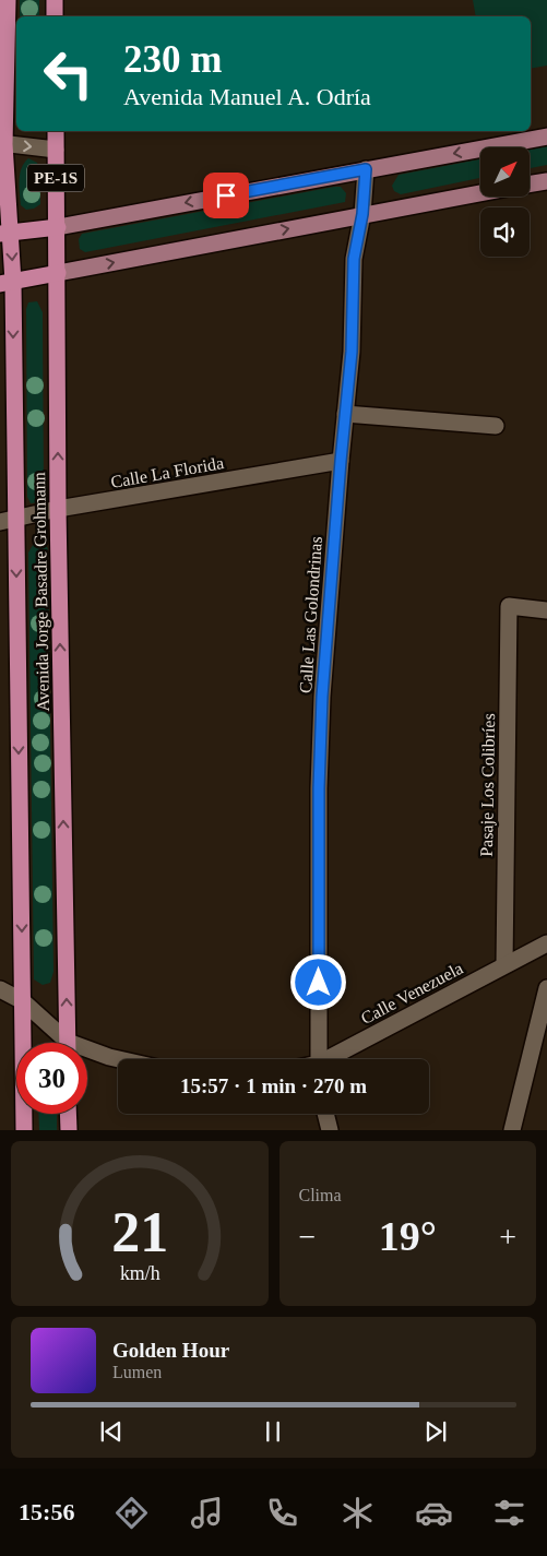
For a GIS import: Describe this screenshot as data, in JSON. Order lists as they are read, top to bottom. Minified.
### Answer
{"streets":{"highway":["PE-1S","Avenida Jorge Basadre Grohmann"],"street":["Calle La Florida","Calle Las Golondrinas","Pasaje Los Colibríes","Calle Venezuela"]},"crossings":[["Calle La Florida","Avenida Jorge Basadre Grohmann"],["Calle La Florida","Calle Las Golondrinas"],["Pasaje Los Colibríes","Calle Venezuela"]],"north":"top right","page":{"turn":["230 m","Avenida Manuel A. Odría"],"limit":"30","trip":"15:57 · 1 min · 270 m","tile":"Clima","heat":["−","19°","+"],"song":["Golden Hour","Lumen"],"tabs":"15:56","gauge":["21","km/h"]}}
